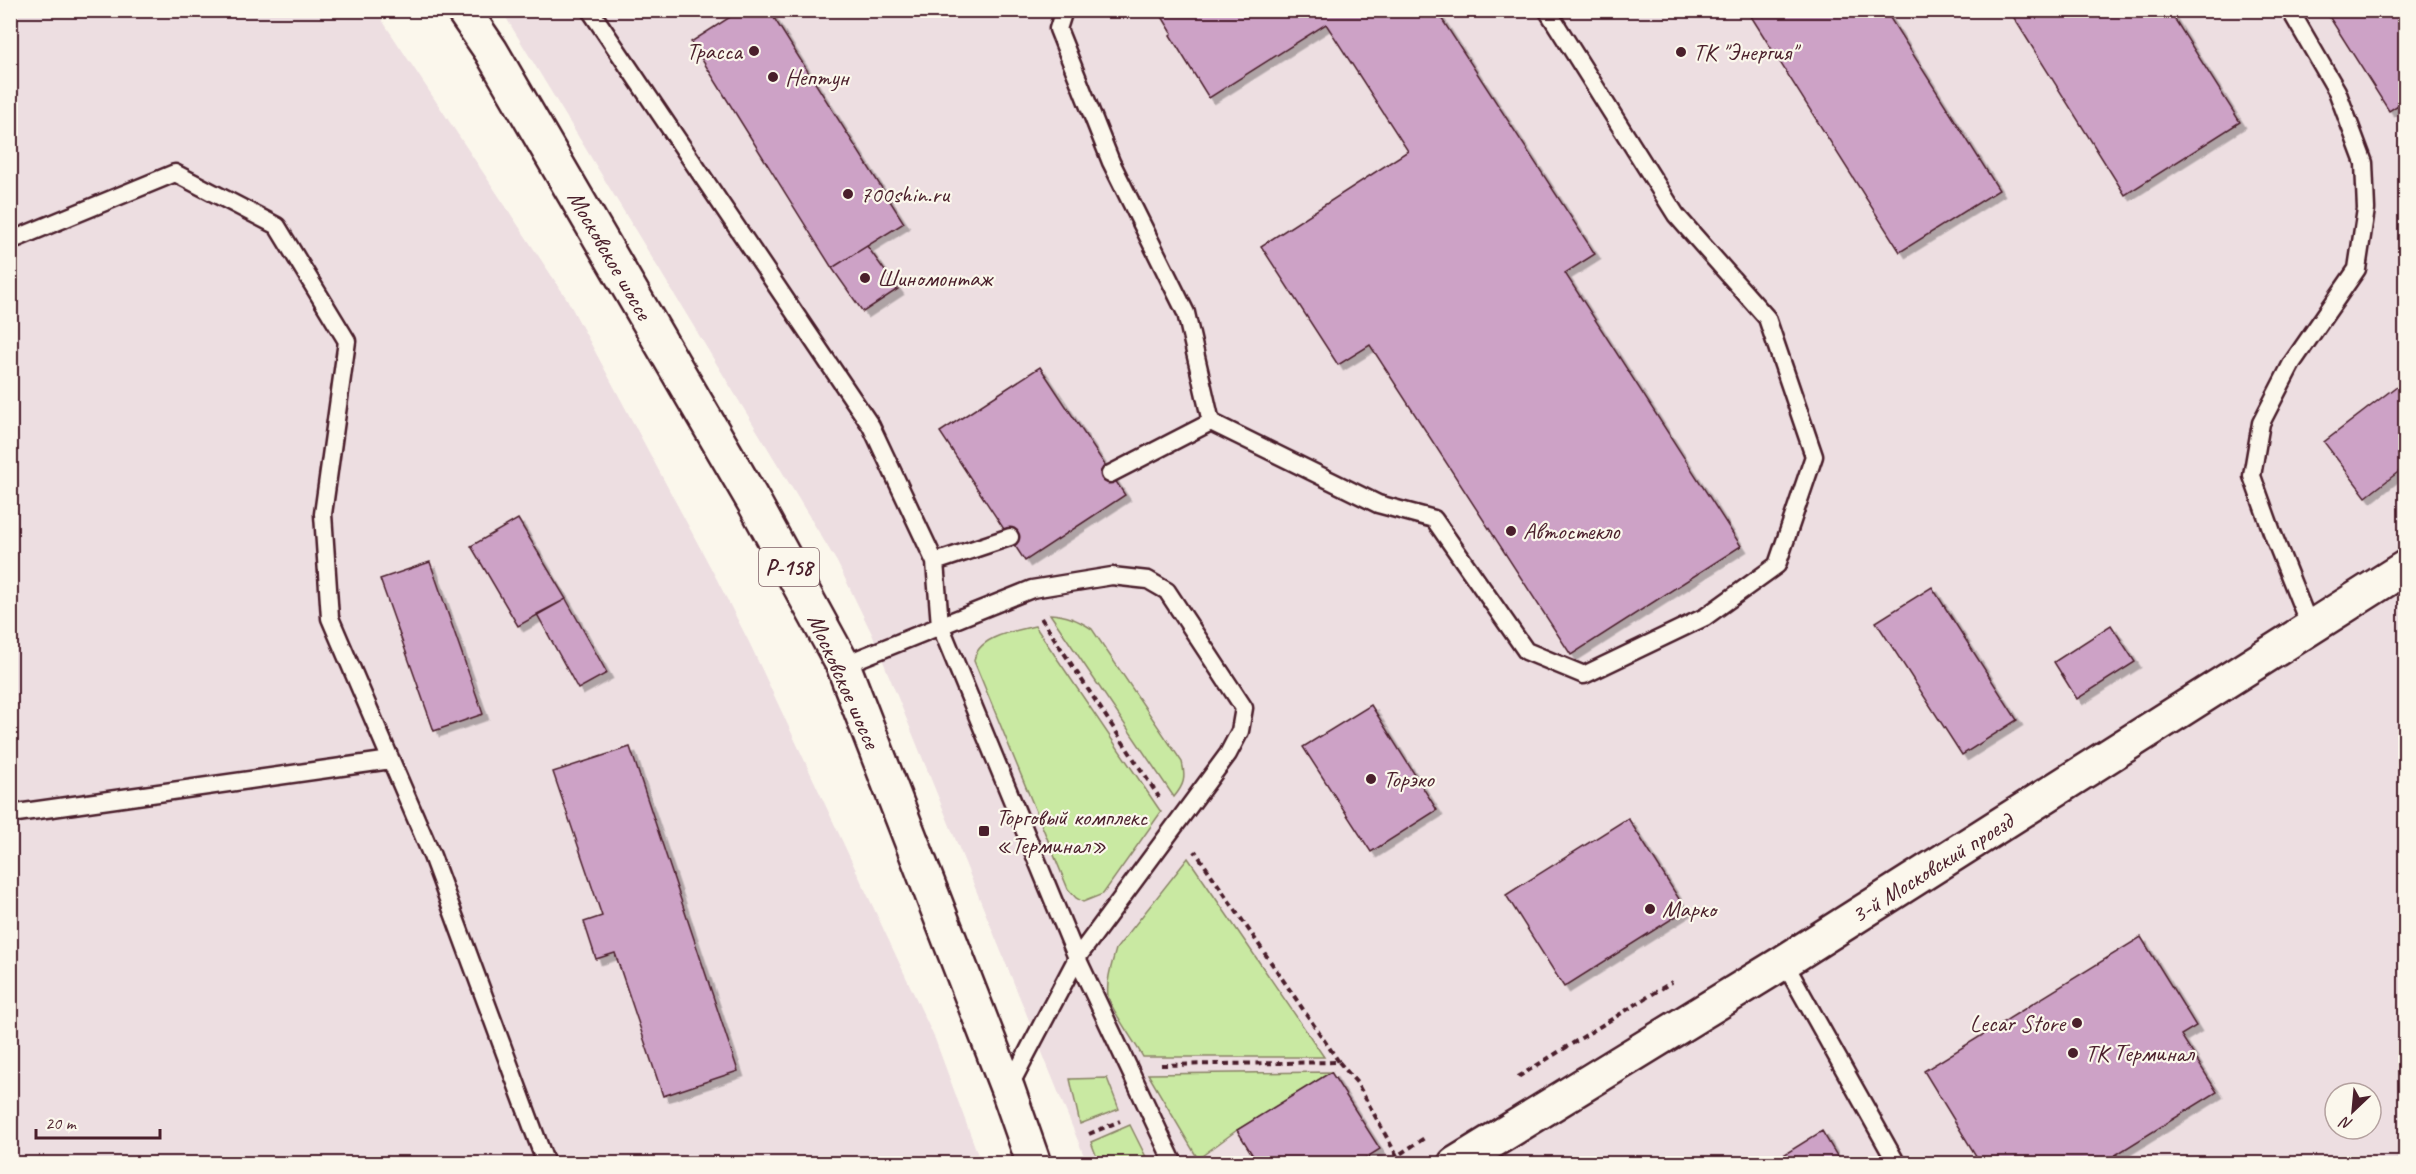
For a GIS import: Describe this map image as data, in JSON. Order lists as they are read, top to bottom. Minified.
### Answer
{"streets":{"main road":["Московское шоссе","Р-158","3-й Московский проезд"]},"places":{"other":["Трасса","ТК \"Энергия\"","Нептун","700shin.ru","Шиномонтаж","Автостекло","Торэко","Марко","Lecar Store","ТК Терминал"],"transit":["Торговый комплекс «Терминал»"]},"scale_bar":"20 m","north":"bottom left"}
